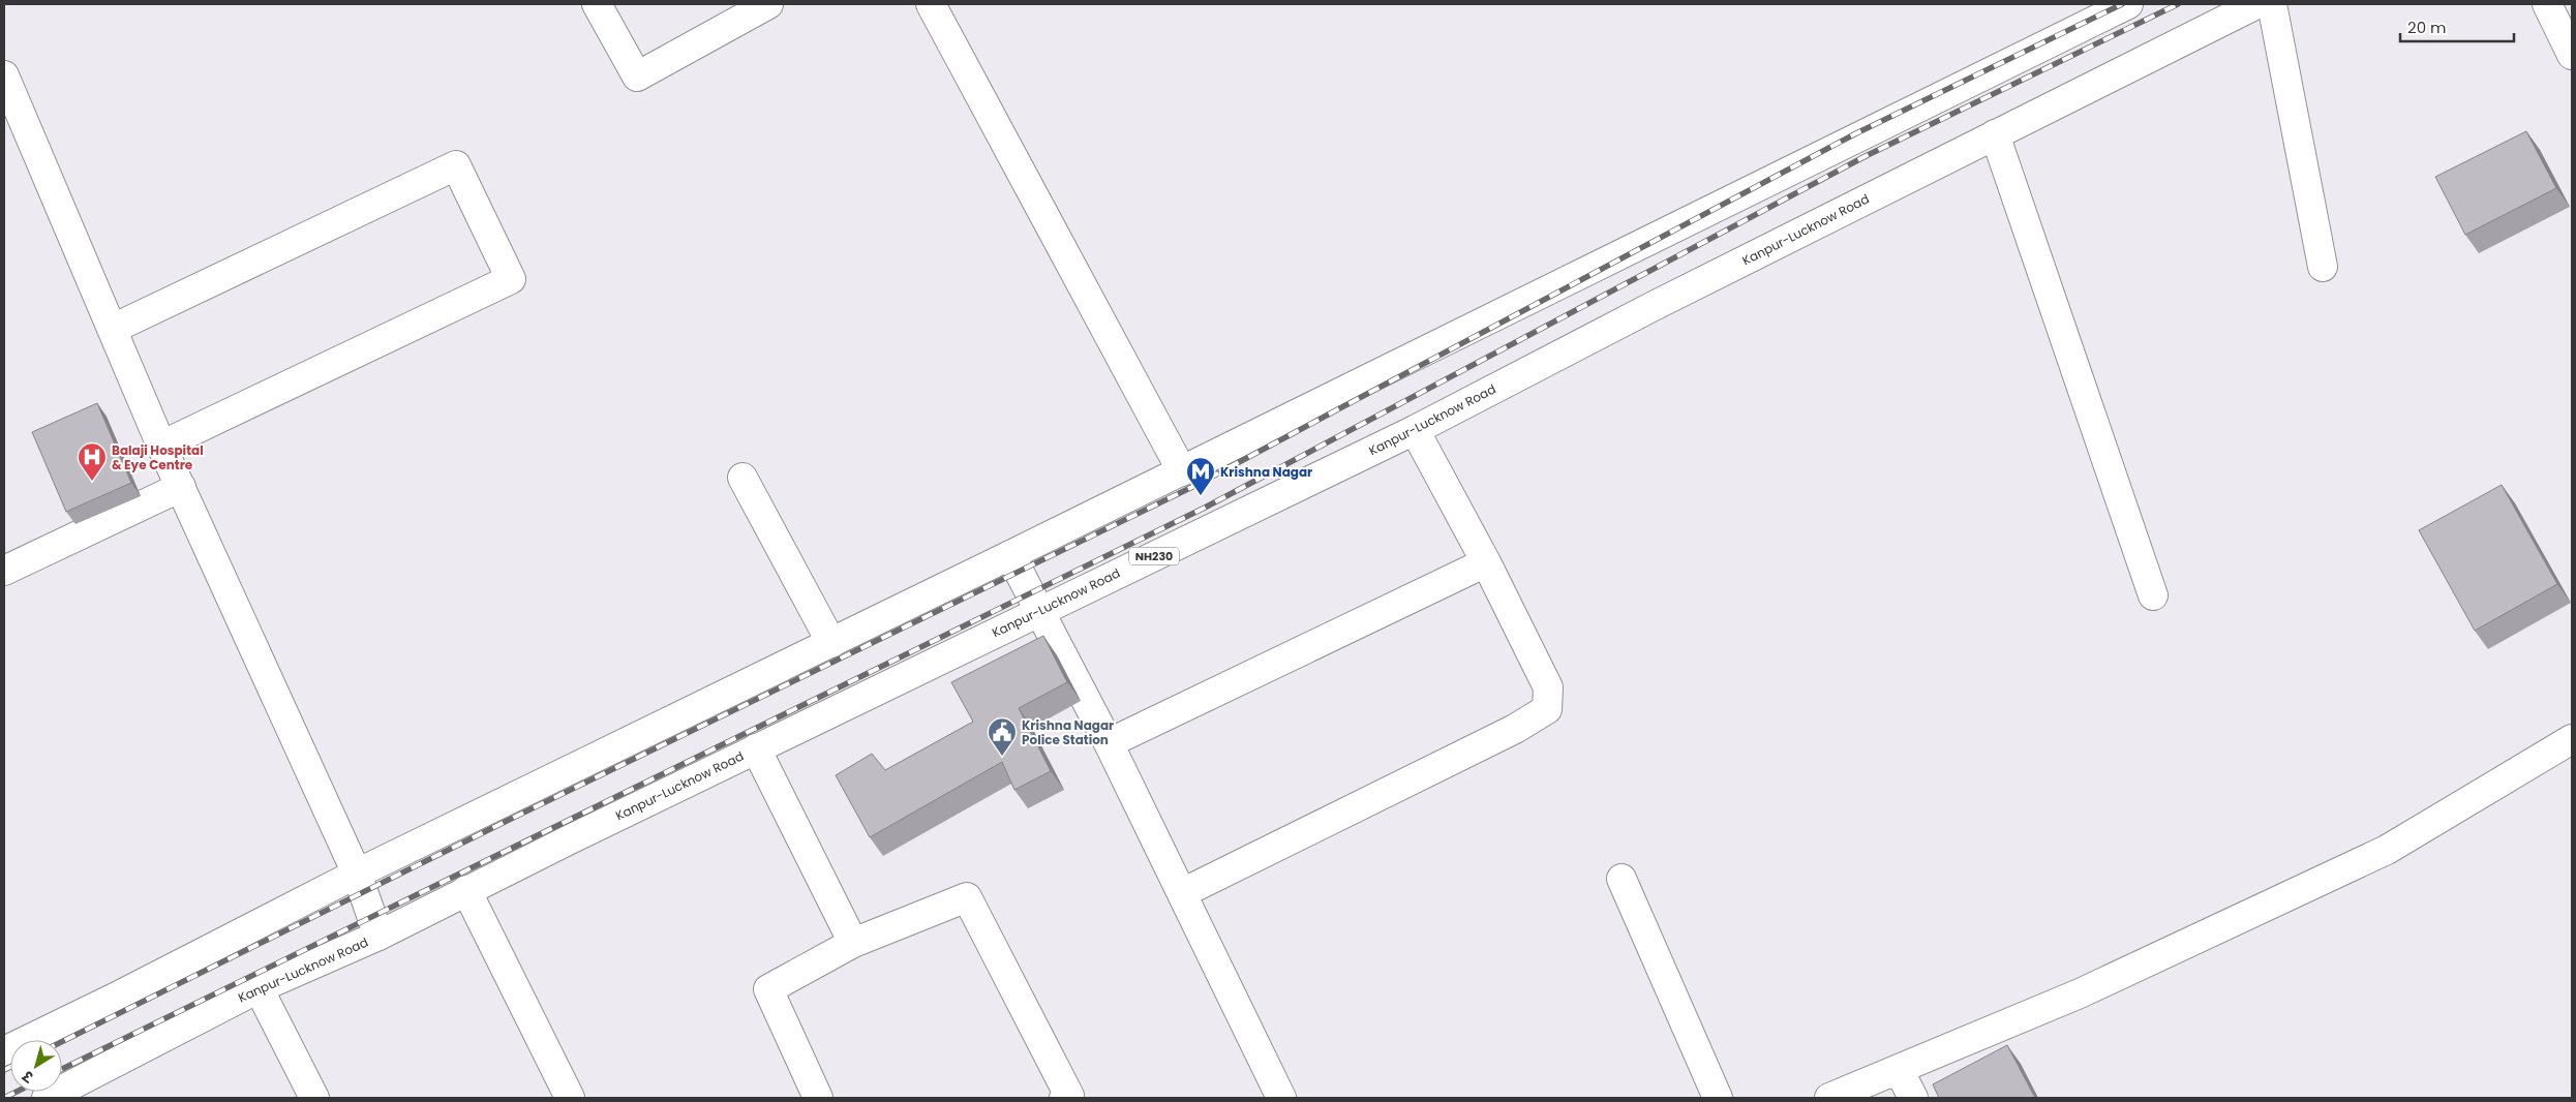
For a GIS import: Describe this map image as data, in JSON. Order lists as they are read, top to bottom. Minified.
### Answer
{"streets":{"main road":["Kanpur-Lucknow Road","NH230"]},"places":{"hospital":["Balaji Hospital & Eye Centre"],"metro station":["Krishna Nagar"],"public building":["Krishna Nagar Police Station"]},"scale_bar":"20 m","north":"bottom left"}
